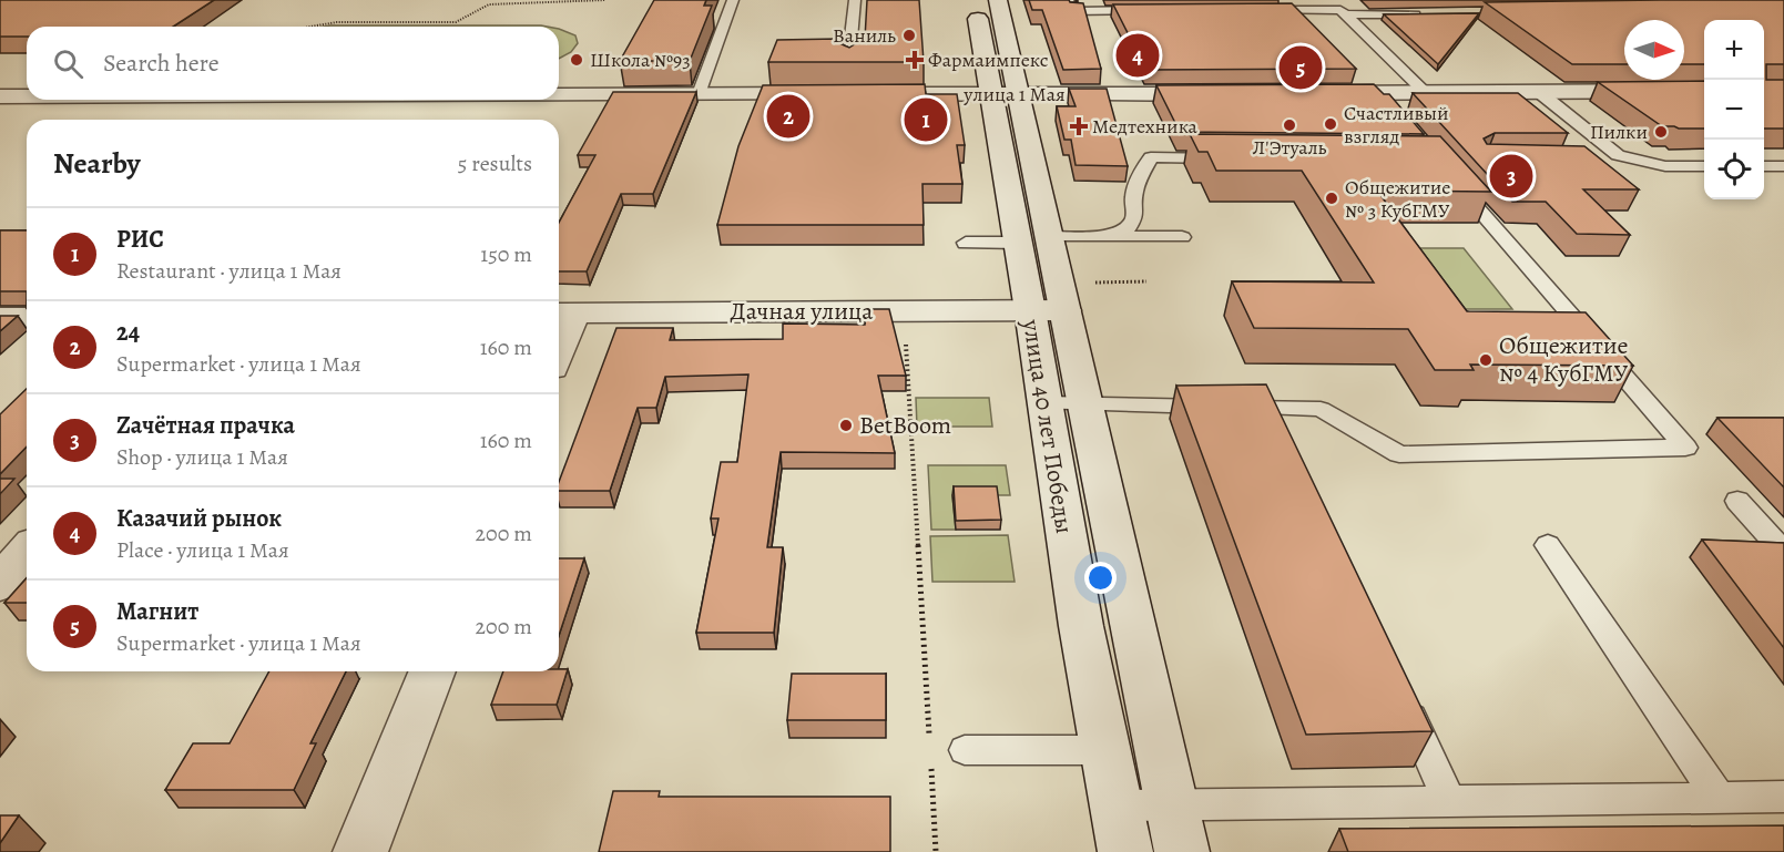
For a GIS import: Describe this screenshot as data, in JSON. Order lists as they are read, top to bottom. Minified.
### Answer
{"streets":{"main road":["улица 1 Мая","Дачная улица","улица 40 лет Победы"]},"crossings":[["улица 1 Мая","улица 40 лет Победы"],["Дачная улица","улица 40 лет Победы"]],"places":{"other":["Ваниль","Школа №93","Счастливый взгляд","Л'Этуаль","Пилки","Общежитие № 3 КубГМУ","Общежитие № 4 КубГМУ","BetBoom"],"health":["Фармаимпекс","Медтехника"]},"north":"right","page":{"map_buttons":["+","−"],"search":"Search here","pins":["4","5","2","1","3"],"heading":["Nearby","5 results"],"list":[{"mark":"1","name":"РИС","note":"Restaurant · улица 1 Мая","value":"150 m"},{"mark":"2","name":"24","note":"Supermarket · улица 1 Мая","value":"160 m"},{"mark":"3","name":"Zачётная прачка","note":"Shop · улица 1 Мая","value":"160 m"},{"mark":"4","name":"Казачий рынок","note":"Place · улица 1 Мая","value":"200 m"},{"mark":"5","name":"Магнит","note":"Supermarket · улица 1 Мая","value":"200 m"}]}}
